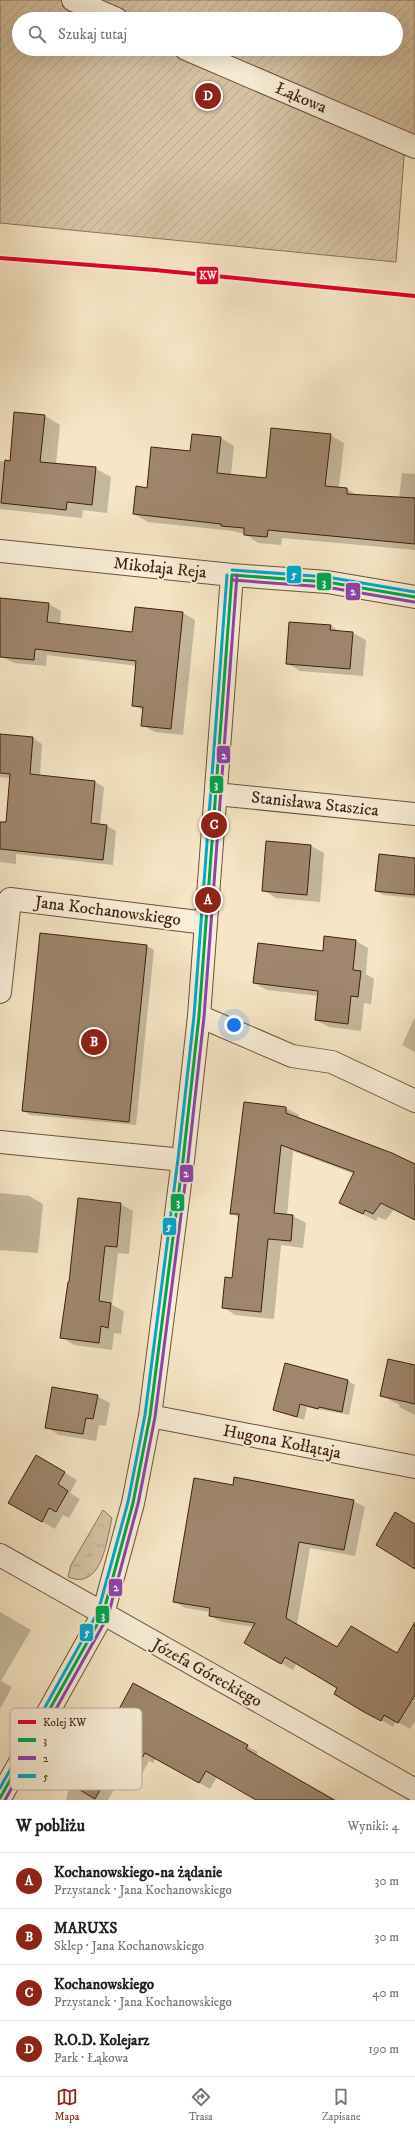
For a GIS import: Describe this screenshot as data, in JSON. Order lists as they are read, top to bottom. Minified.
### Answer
{"streets":{"street":["Łąkowa","Mikołaja Reja","Stanisława Staszica","Jana Kochanowskiego","Hugona Kołłątaja","Józefa Góreckiego"]},"crossings":[["Mikołaja Reja","Jana Kochanowskiego"],["Stanisława Staszica","Jana Kochanowskiego"],["Jana Kochanowskiego","Hugona Kołłątaja"],["Jana Kochanowskiego","Józefa Góreckiego"]],"lines":["rail line KW","transit line 5","transit line 3","transit line 2"],"legend":["Kolej KW","3","2","5"],"page":{"search":"Szukaj tutaj","pins":["D","C","A","B"],"heading":["W pobliżu","Wyniki: 4"],"list":[{"mark":"A","name":"Kochanowskiego-na żądanie","note":"Przystanek · Jana Kochanowskiego","value":"30 m"},{"mark":"B","name":"MARUXS","note":"Sklep · Jana Kochanowskiego","value":"30 m"},{"mark":"C","name":"Kochanowskiego","note":"Przystanek · Jana Kochanowskiego","value":"40 m"},{"mark":"D","name":"R.O.D. Kolejarz","note":"Park · Łąkowa","value":"190 m"}],"nav":["Mapa","Trasa","Zapisane"]}}
